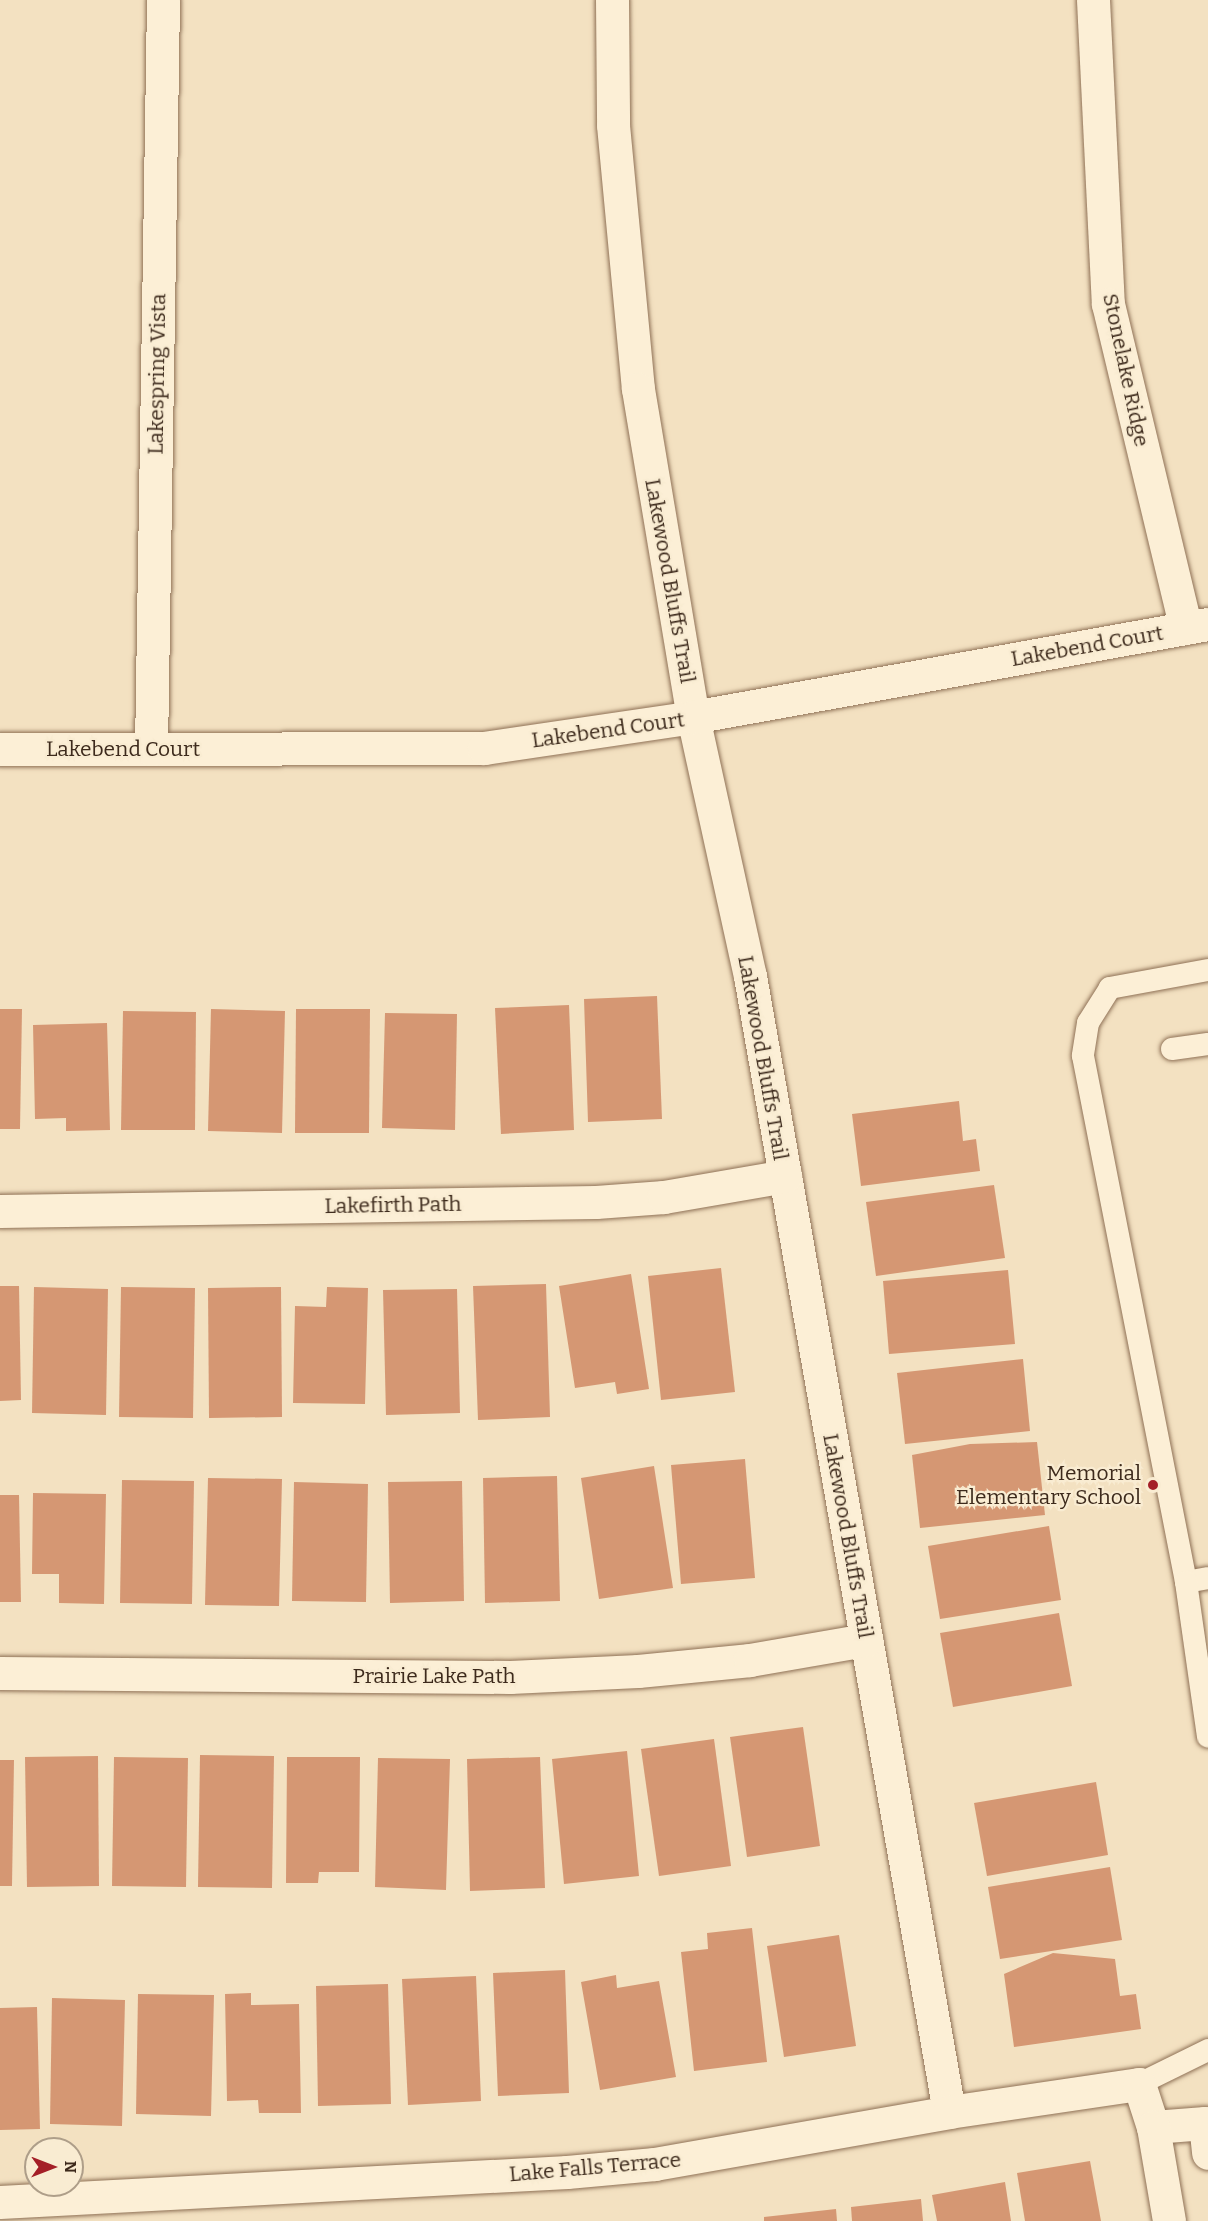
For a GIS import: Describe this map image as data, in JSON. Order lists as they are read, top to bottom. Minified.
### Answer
{"streets":{"street":["Stonelake Ridge","Lakespring Vista","Lakewood Bluffs Trail","Lakebend Court","Lakefirth Path","Prairie Lake Path","Lake Falls Terrace"]},"crossings":[["Stonelake Ridge","Lakebend Court"],["Lakespring Vista","Lakebend Court"],["Lakewood Bluffs Trail","Lakebend Court"],["Lakewood Bluffs Trail","Lakefirth Path"],["Lakewood Bluffs Trail","Prairie Lake Path"],["Lakewood Bluffs Trail","Lake Falls Terrace"]],"places":["Memorial Elementary School"],"north":"right"}
